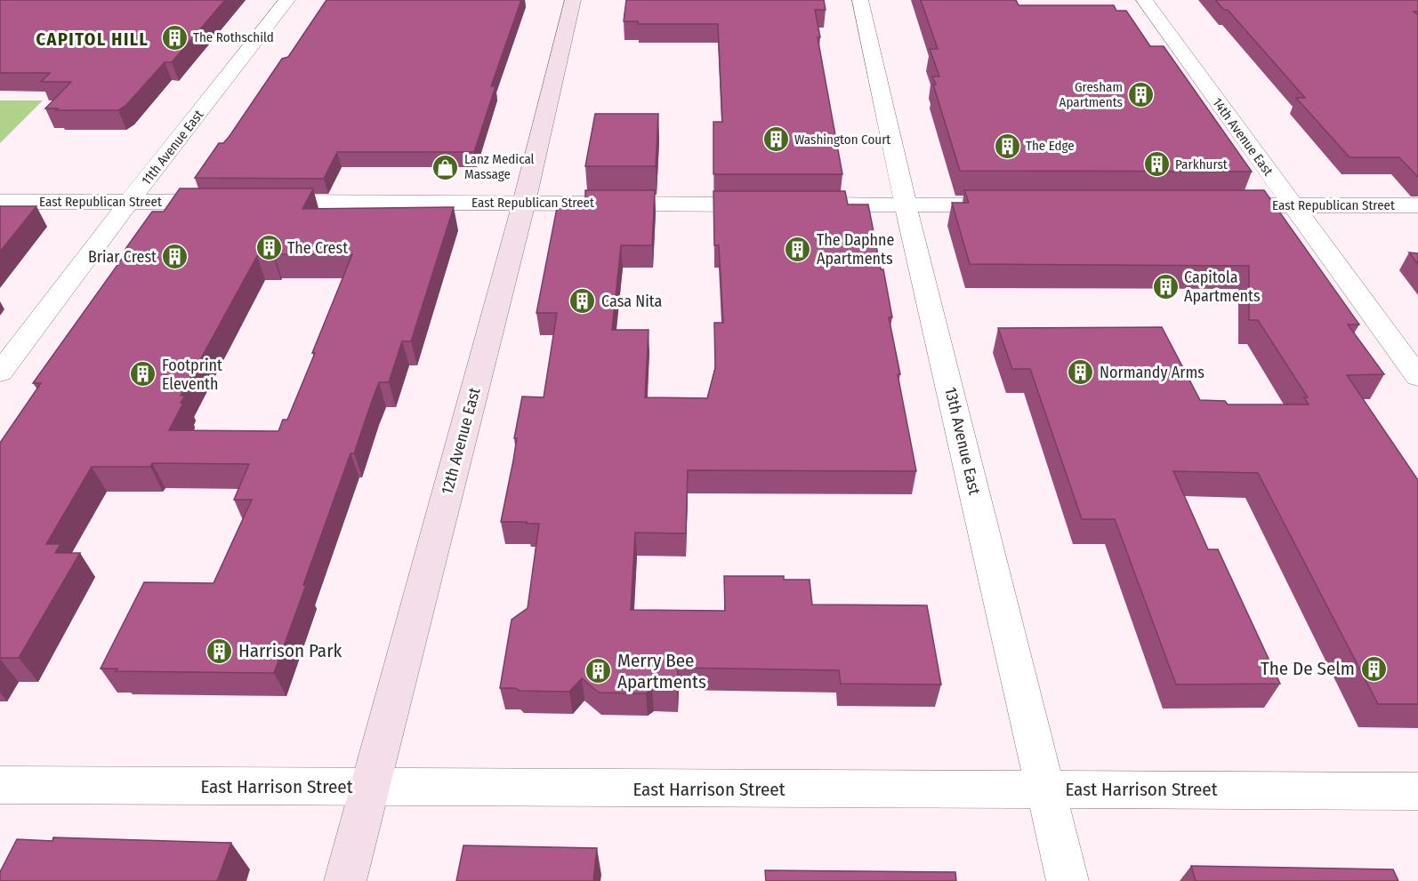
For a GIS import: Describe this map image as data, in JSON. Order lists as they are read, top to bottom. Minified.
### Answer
{"streets":{"street":["14th Avenue East","11th Avenue East","East Republican Street","12th Avenue East","13th Avenue East","East Harrison Street"]},"crossings":[["14th Avenue East","East Republican Street"],["11th Avenue East","East Republican Street"],["East Republican Street","12th Avenue East"],["12th Avenue East","East Harrison Street"],["13th Avenue East","East Harrison Street"]],"districts":["CAPITOL HILL"],"places":{"building":["The Rothschild","Gresham Apartments","Washington Court","The Edge","Parkhurst","The Crest","The Daphne Apartments","Briar Crest","Capitola Apartments","Casa Nita","Normandy Arms","Footprint Eleventh","Harrison Park","The De Selm","Merry Bee Apartments"],"shop":["Lanz Medical Massage"]}}
